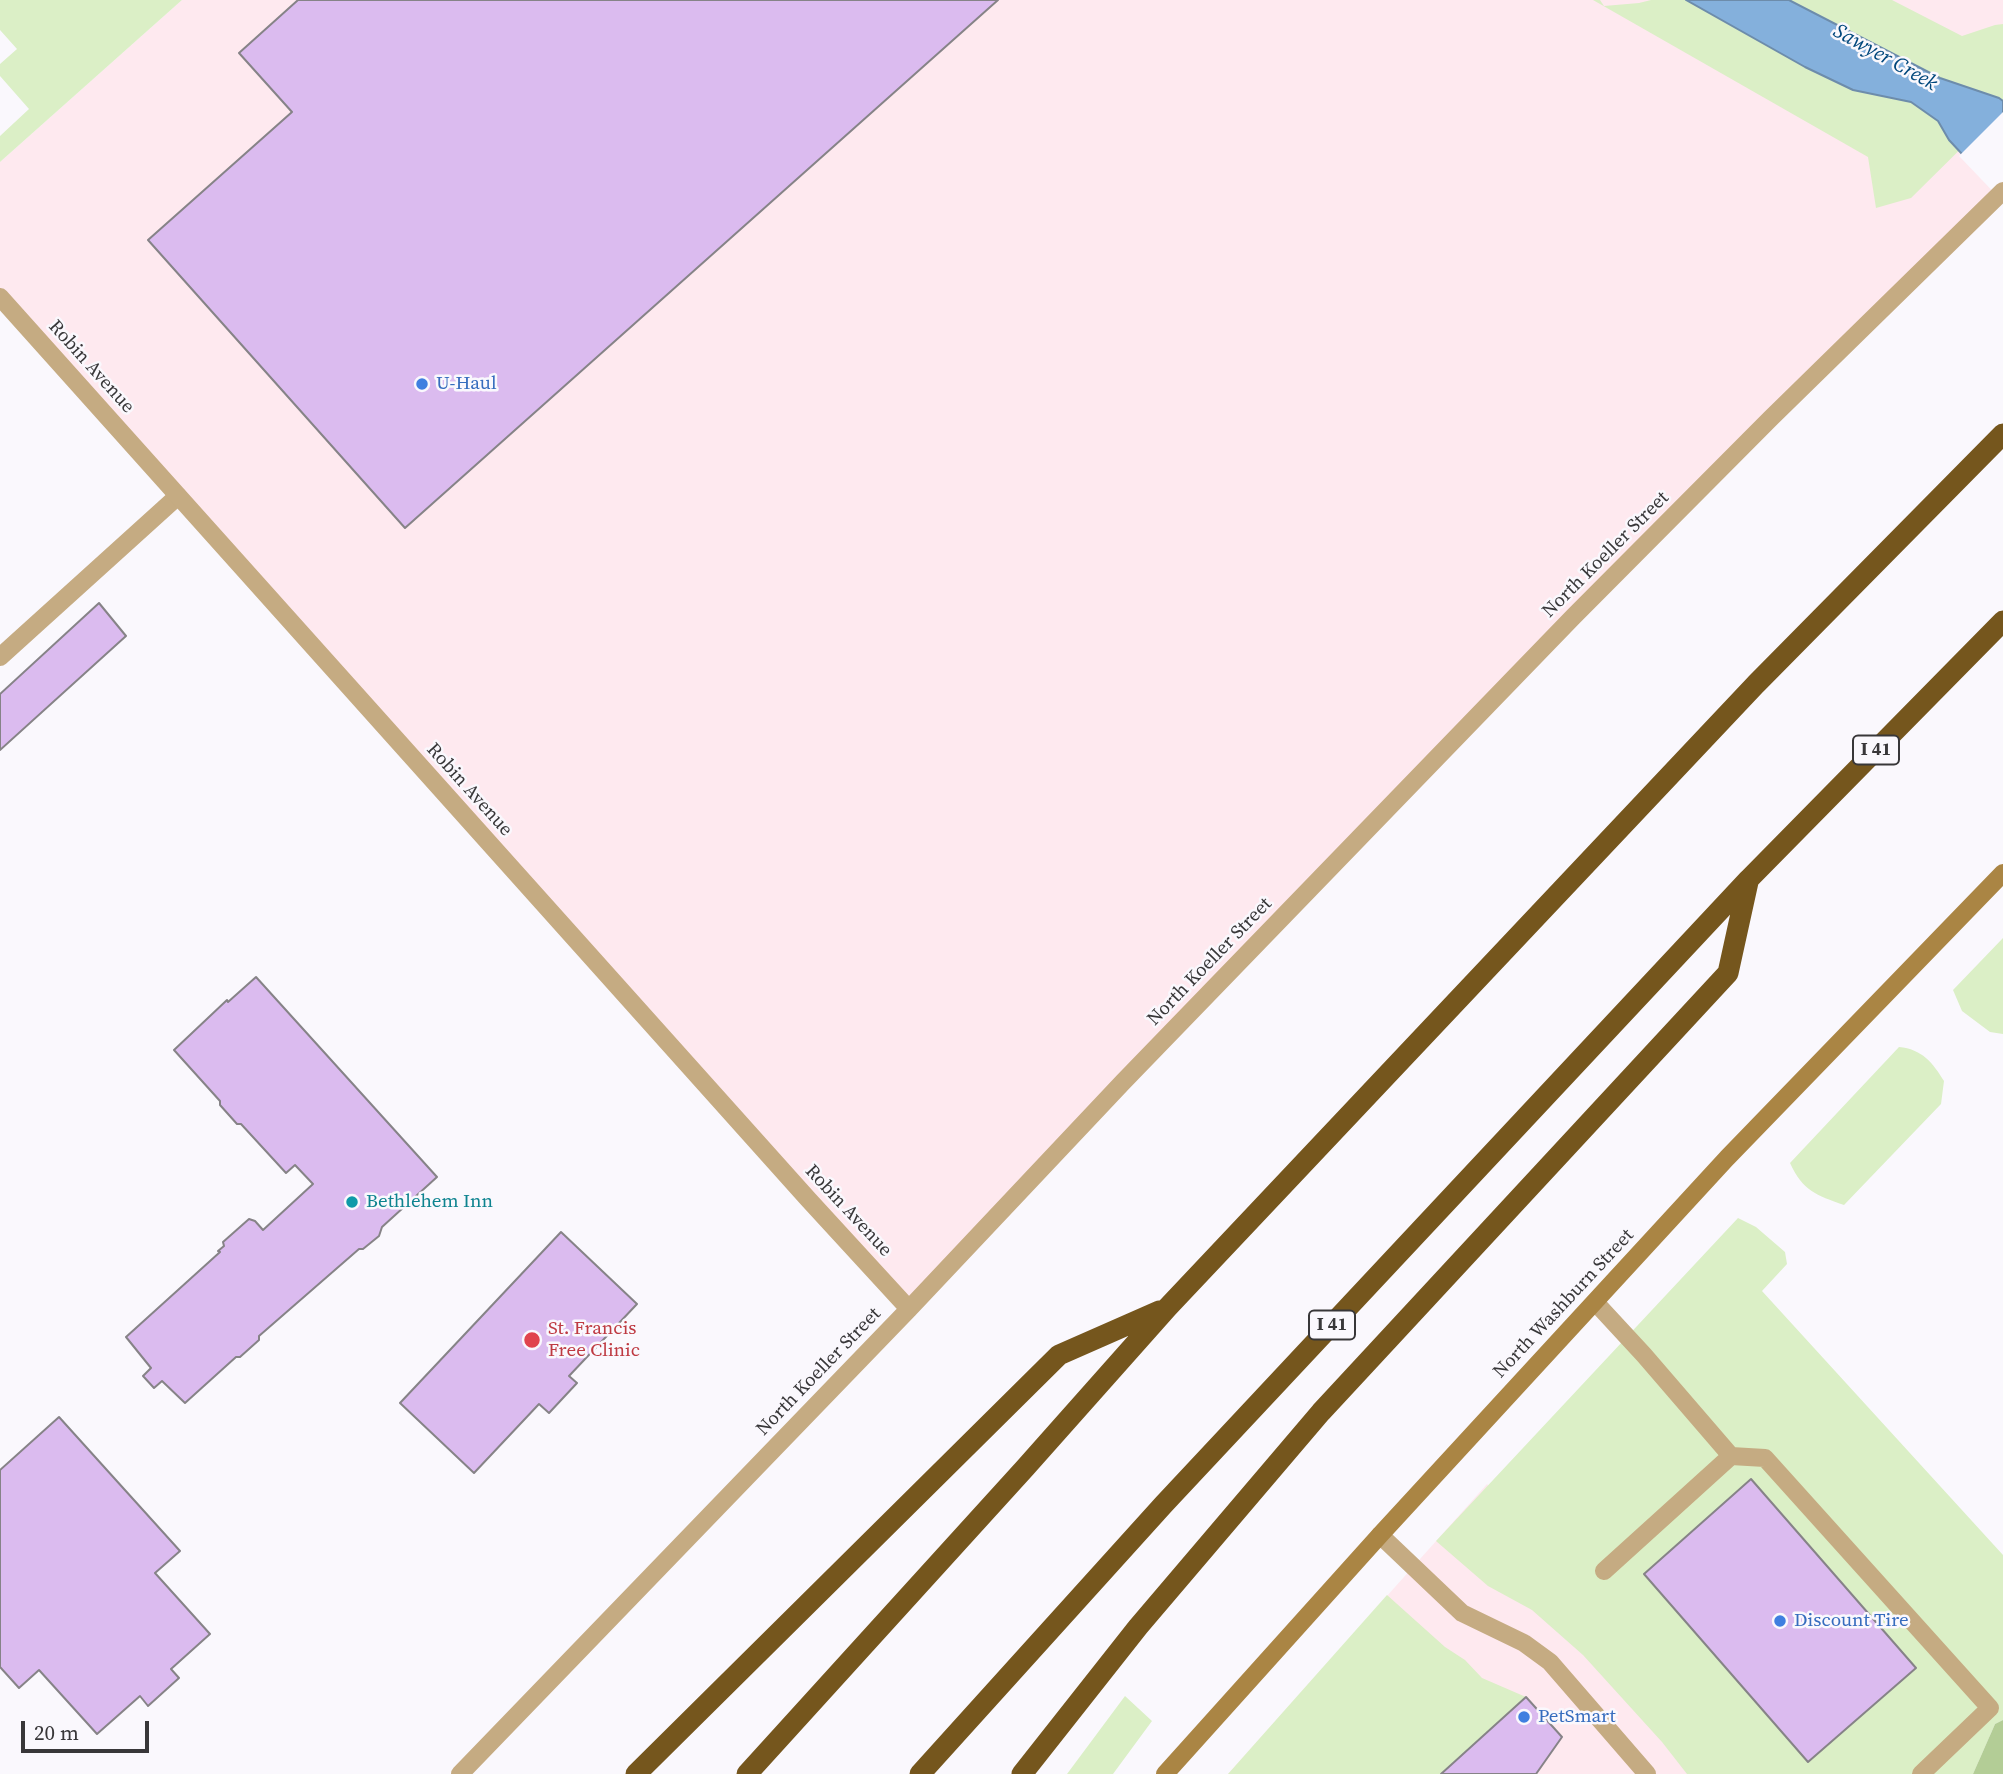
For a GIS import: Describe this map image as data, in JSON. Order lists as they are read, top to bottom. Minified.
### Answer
{"streets":{"highway":["I 41"],"street":["Robin Avenue","North Koeller Street","North Washburn Street"]},"crossings":[["Robin Avenue","North Koeller Street"]],"water":["Sawyer Creek"],"places":["U-Haul","Bethlehem Inn","St. Francis Free Clinic","Discount Tire","PetSmart"],"scale_bar":"20 m"}
